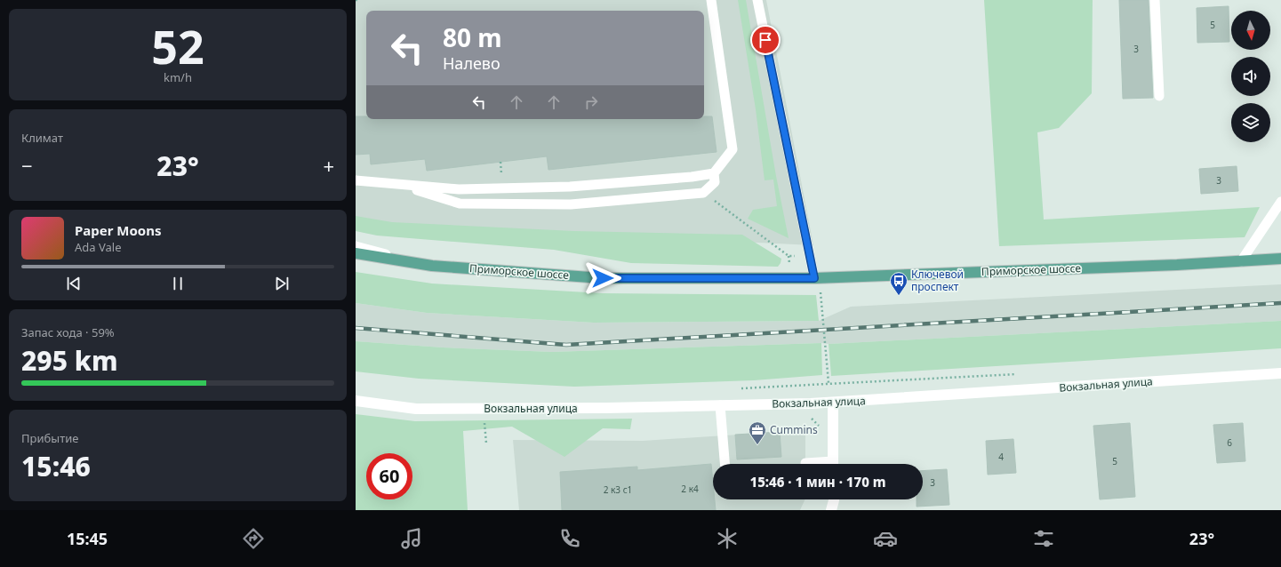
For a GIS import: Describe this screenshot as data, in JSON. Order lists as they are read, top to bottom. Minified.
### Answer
{"streets":{"main road":["Приморское шоссе"],"street":["Вокзальная улица"]},"places":{"bus stop":["Ключевой проспект"],"office":["Cummins"]},"house_numbers":["5","3","3","6","4","5","3","2 к4","2 к3 с1"],"north":"bottom","page":{"tile":[["52","km/h"],"Климат",["Запас хода · 59%","295 km"],["Прибытие","15:46"]],"turn":["80 m","Налево"],"heat":["−","23°","+"],"song":["Paper Moons","Ada Vale"],"limit":"60","trip":"15:46 · 1 мин · 170 m","tabs":["15:45","23°"]}}
